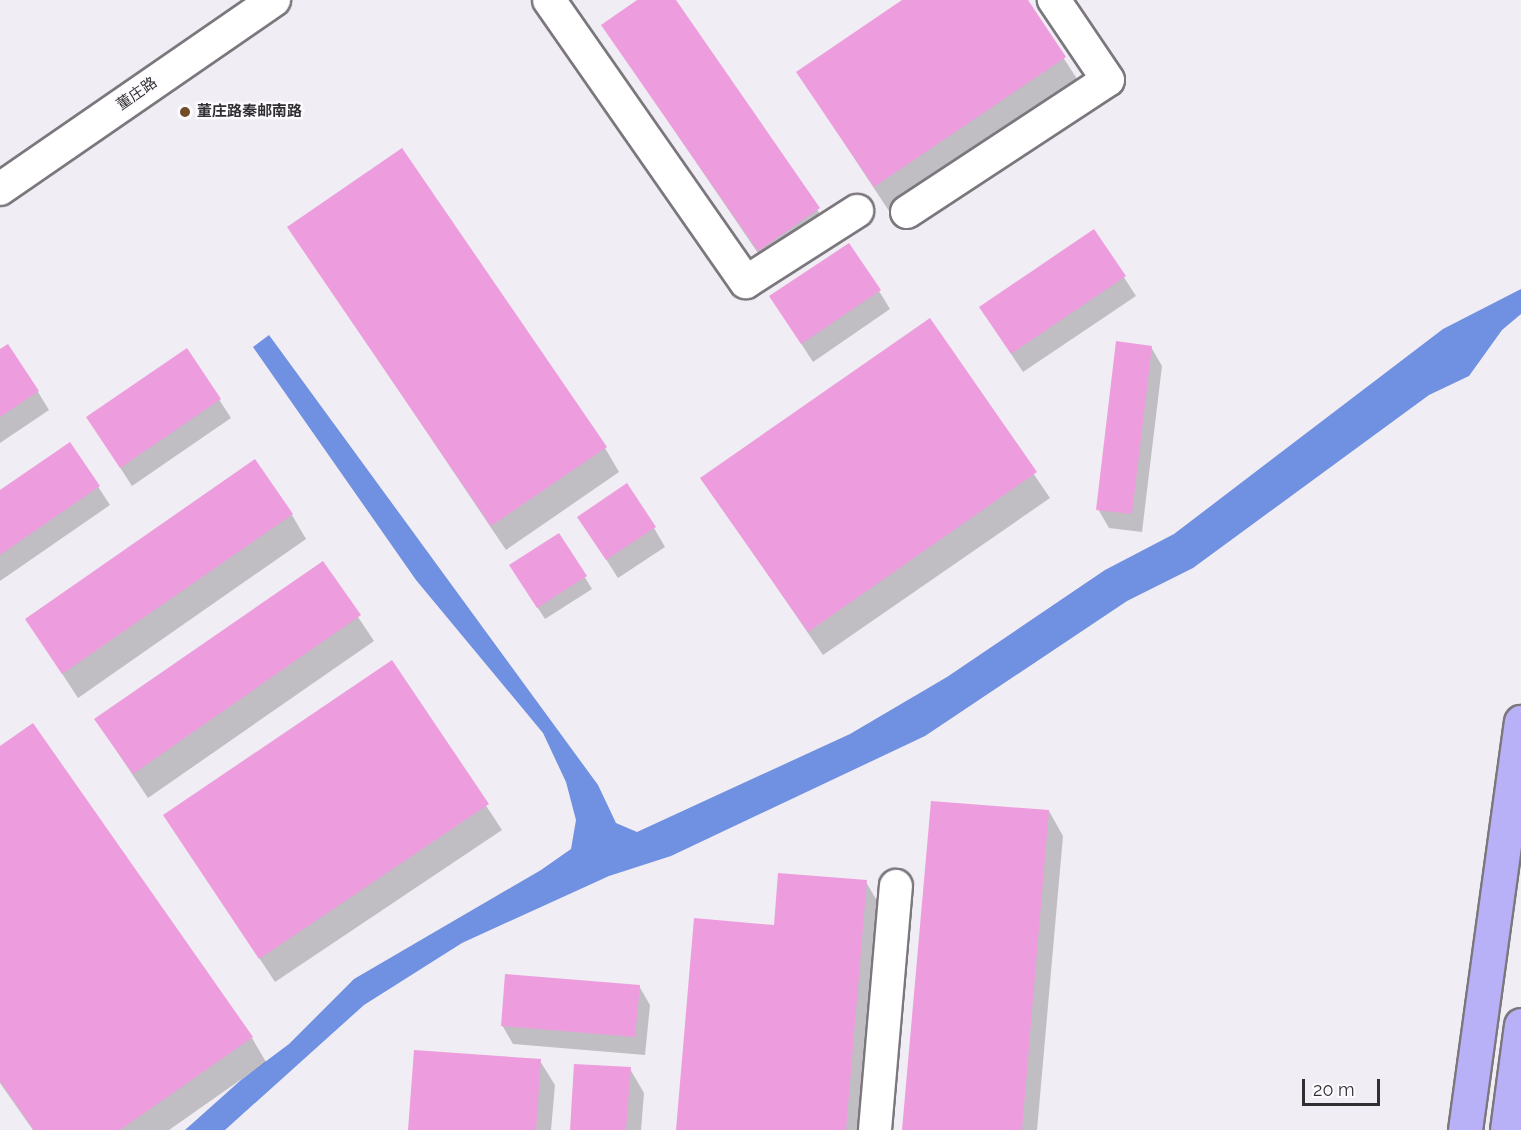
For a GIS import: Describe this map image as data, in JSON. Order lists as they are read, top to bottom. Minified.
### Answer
{"streets":{"street":["董庄路"]},"places":["董庄路秦邮南路"],"scale_bar":"20 m"}
